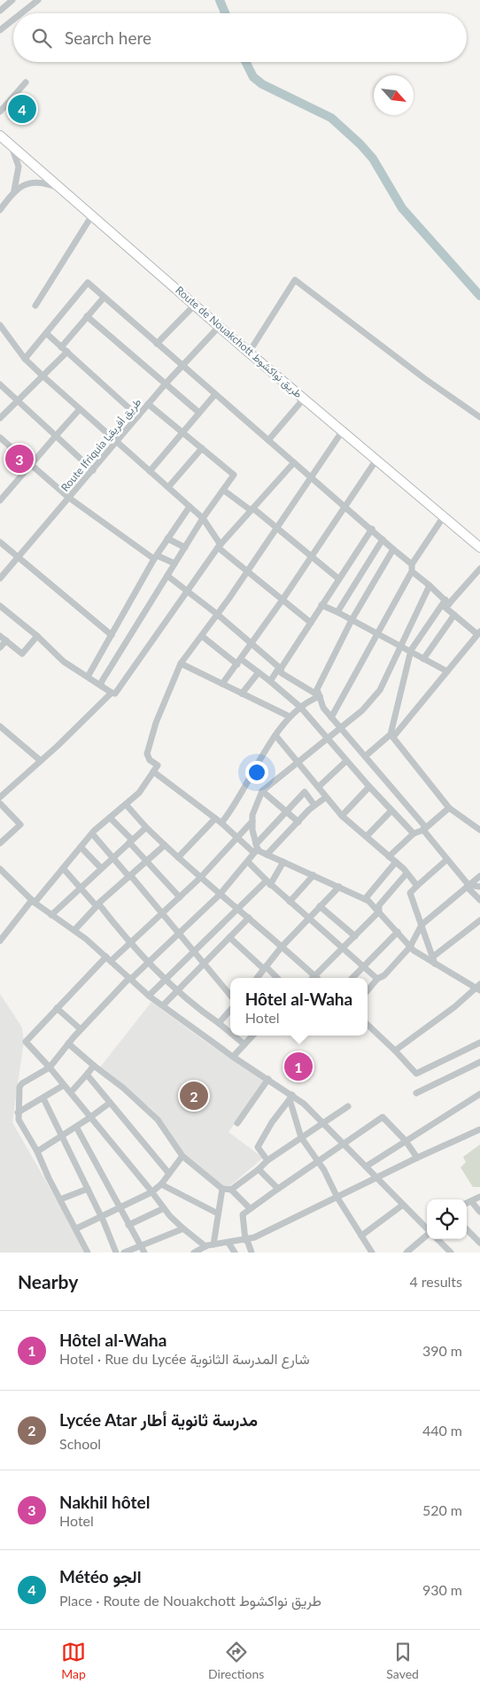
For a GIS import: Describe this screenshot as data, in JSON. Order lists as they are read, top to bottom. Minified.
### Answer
{"streets":{"highway":["Route de Nouakchott طريق نواكشوط"],"street":["Route Ifriquia طريق أفريقيا"]},"crossings":[["Route de Nouakchott طريق نواكشوط","Route Ifriquia طريق أفريقيا"]],"north":"bottom right","page":{"search":"Search here","pins":["4","3","1","2"],"popup":["Hôtel al-Waha","Hotel"],"heading":["Nearby","4 results"],"list":[{"mark":"1","name":"Hôtel al-Waha","note":"Hotel · Rue du Lycée شارع المدرسة الثانوية","value":"390 m"},{"mark":"2","name":"Lycée Atar مدرسة ثانوية أطار","note":"School","value":"440 m"},{"mark":"3","name":"Nakhil hôtel","note":"Hotel","value":"520 m"},{"mark":"4","name":"Météo الجو","note":"Place · Route de Nouakchott طريق نواكشوط","value":"930 m"}],"nav":["Map","Directions","Saved"]}}
